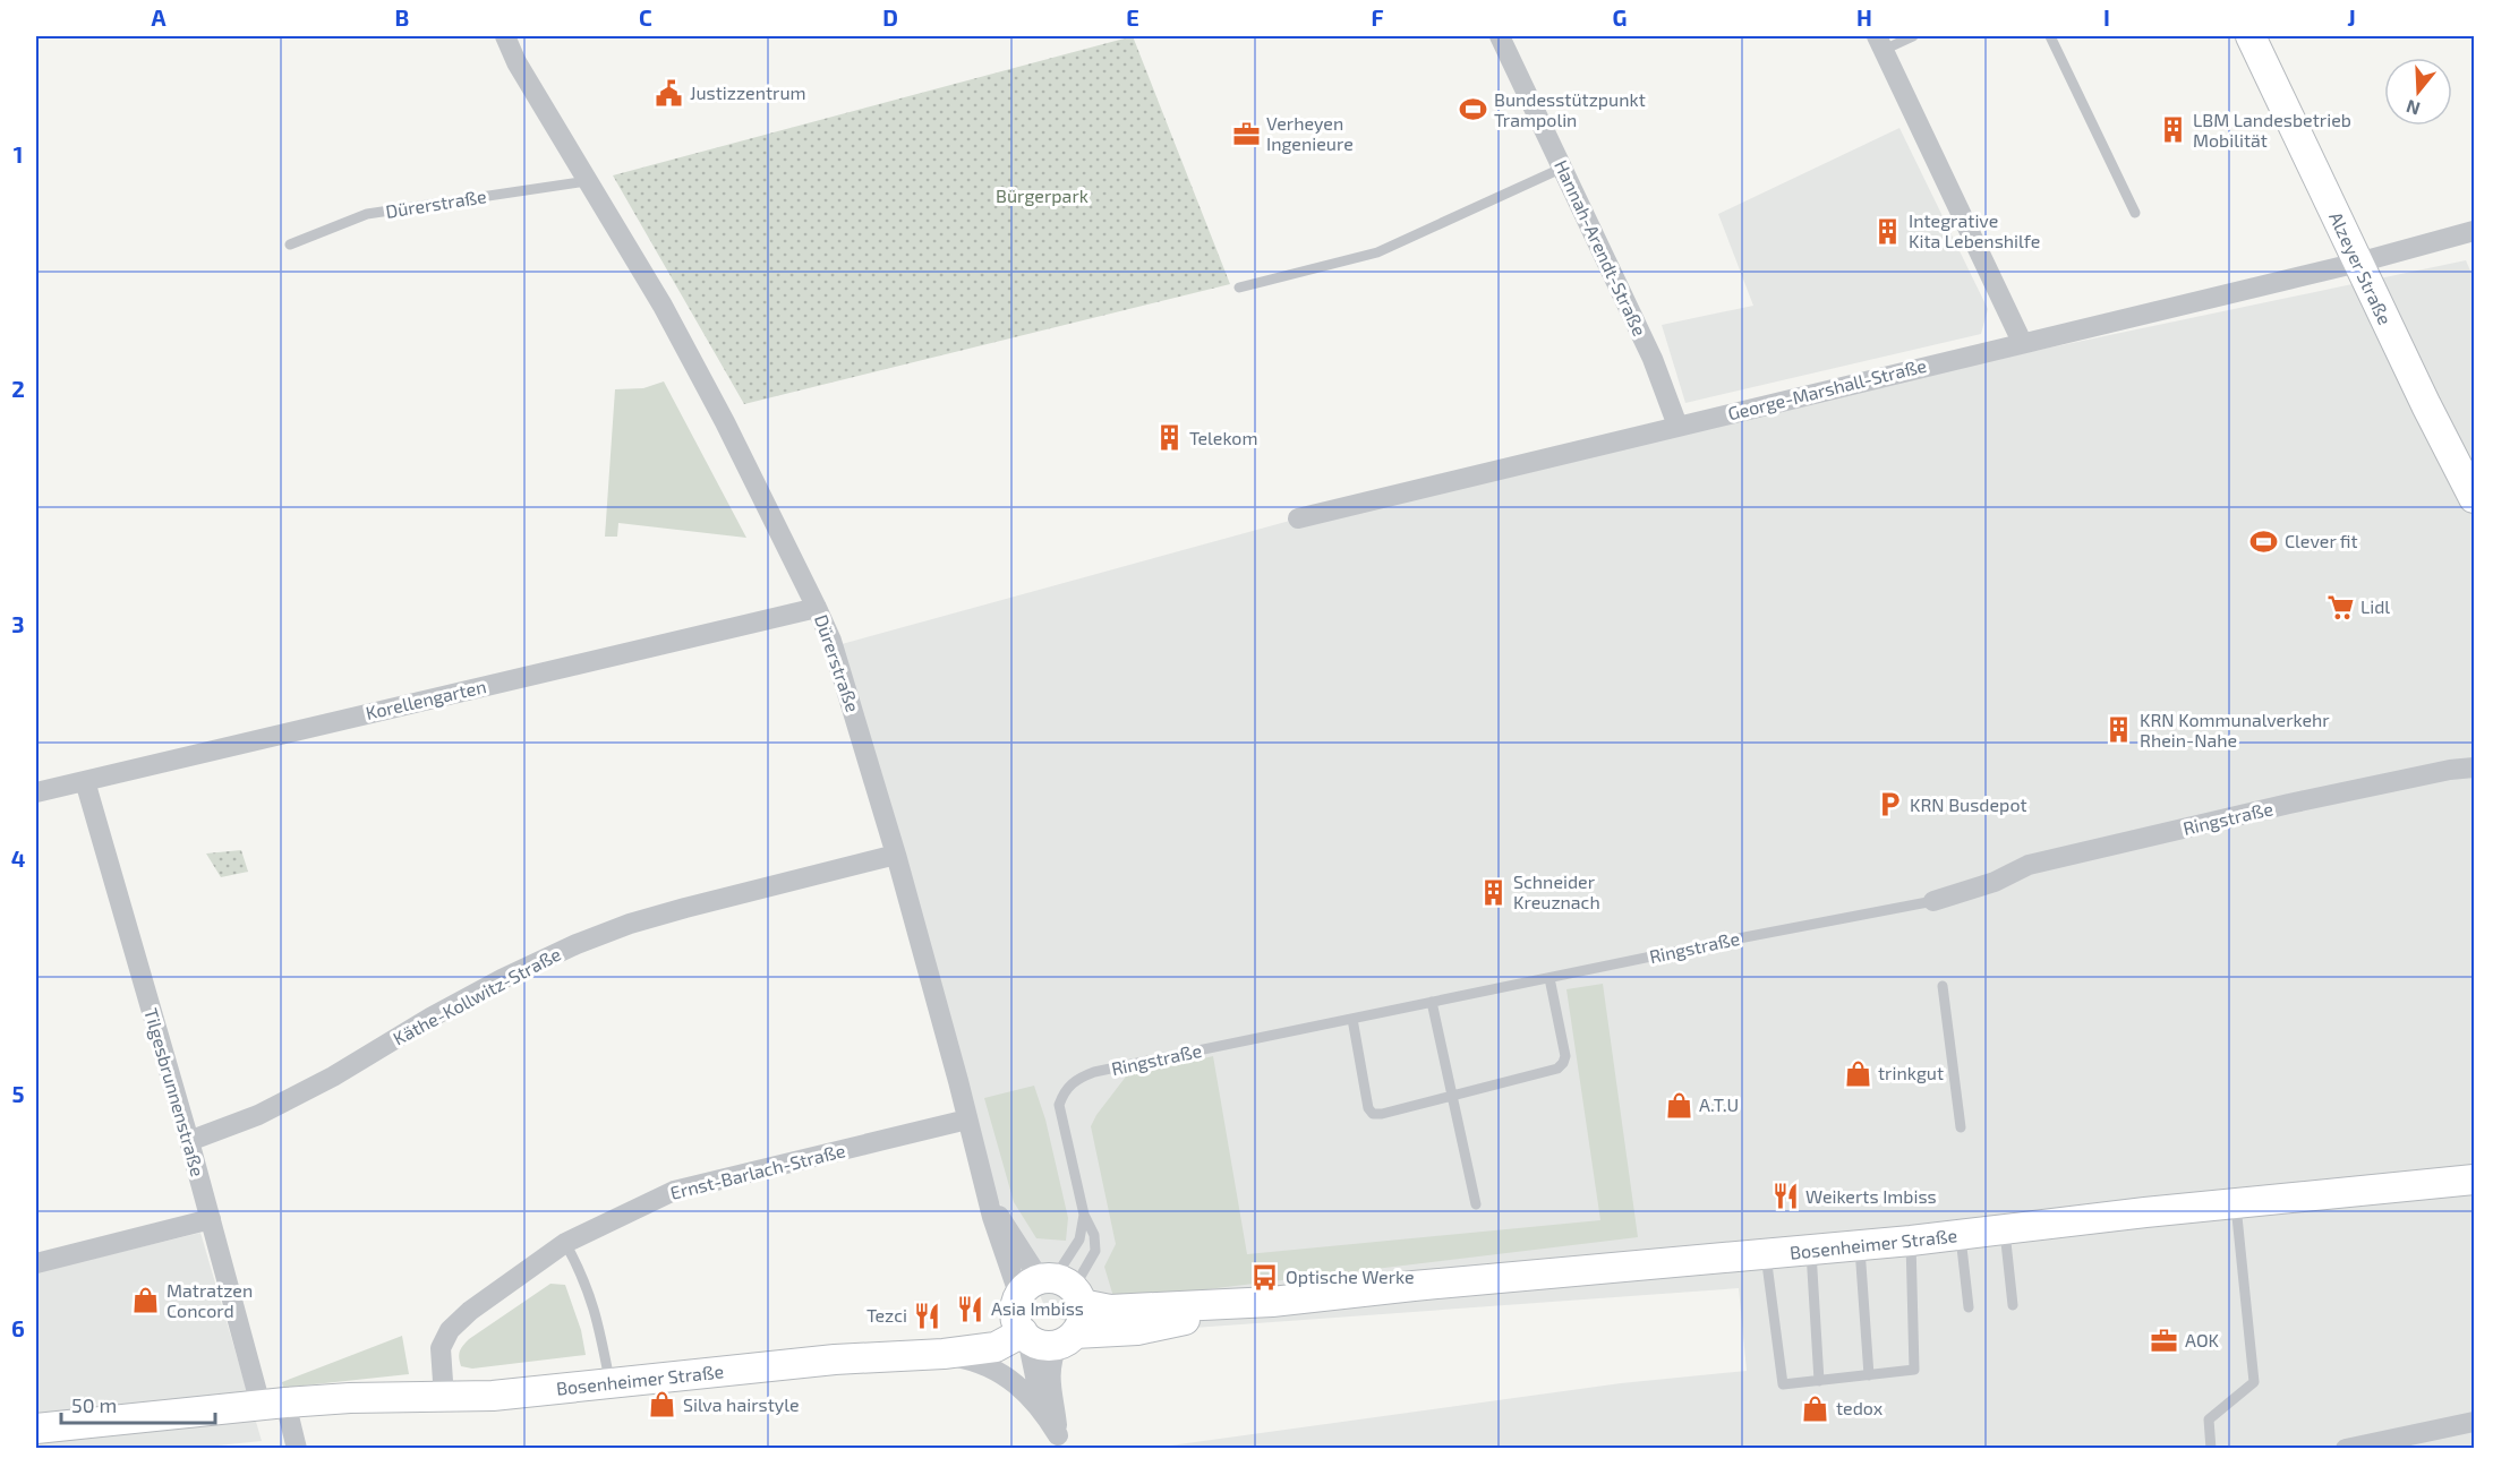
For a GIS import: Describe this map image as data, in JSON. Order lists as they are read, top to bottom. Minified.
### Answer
{"streets":{"street":["Dürerstraße","Hannah-Arendt-Straße","Alzeyer Straße","George-Marshall-Straße","Korellengarten","Ringstraße","Käthe-Kollwitz-Straße","Tilgesbrunnenstraße","Ernst-Barlach-Straße","Bosenheimer Straße"]},"crossings":[["Dürerstraße","Korellengarten"],["Dürerstraße","Ringstraße"],["Dürerstraße","Käthe-Kollwitz-Straße"],["Dürerstraße","Ernst-Barlach-Straße"],["Dürerstraße","Bosenheimer Straße"],["Hannah-Arendt-Straße","George-Marshall-Straße"],["Alzeyer Straße","George-Marshall-Straße"],["Korellengarten","Tilgesbrunnenstraße"],["Ringstraße","Bosenheimer Straße"],["Käthe-Kollwitz-Straße","Tilgesbrunnenstraße"],["Tilgesbrunnenstraße","Bosenheimer Straße"],["Ernst-Barlach-Straße","Bosenheimer Straße"]],"parks":["Bürgerpark"],"places":{"public building":["Justizzentrum"],"sports":["Bundesstützpunkt Trampolin","Clever fit"],"building":["LBM Landesbetrieb Mobilität","Integrative Kita Lebenshilfe","Telekom","KRN Kommunalverkehr Rhein-Nahe","Schneider Kreuznach"],"office":["Verheyen Ingenieure","AOK"],"supermarket":["Lidl"],"parking":["KRN Busdepot"],"shop":["trinkgut","A.T.U","Matratzen Concord","Silva hairstyle","tedox"],"restaurant":["Weikerts Imbiss","Asia Imbiss","Tezci"],"bus stop":["Optische Werke"]},"scale_bar":"50 m","north":"bottom","grid":{"columns":["A","B","C","D","E","F","G","H","I","J"],"rows":["1","2","3","4","5","6"]}}
